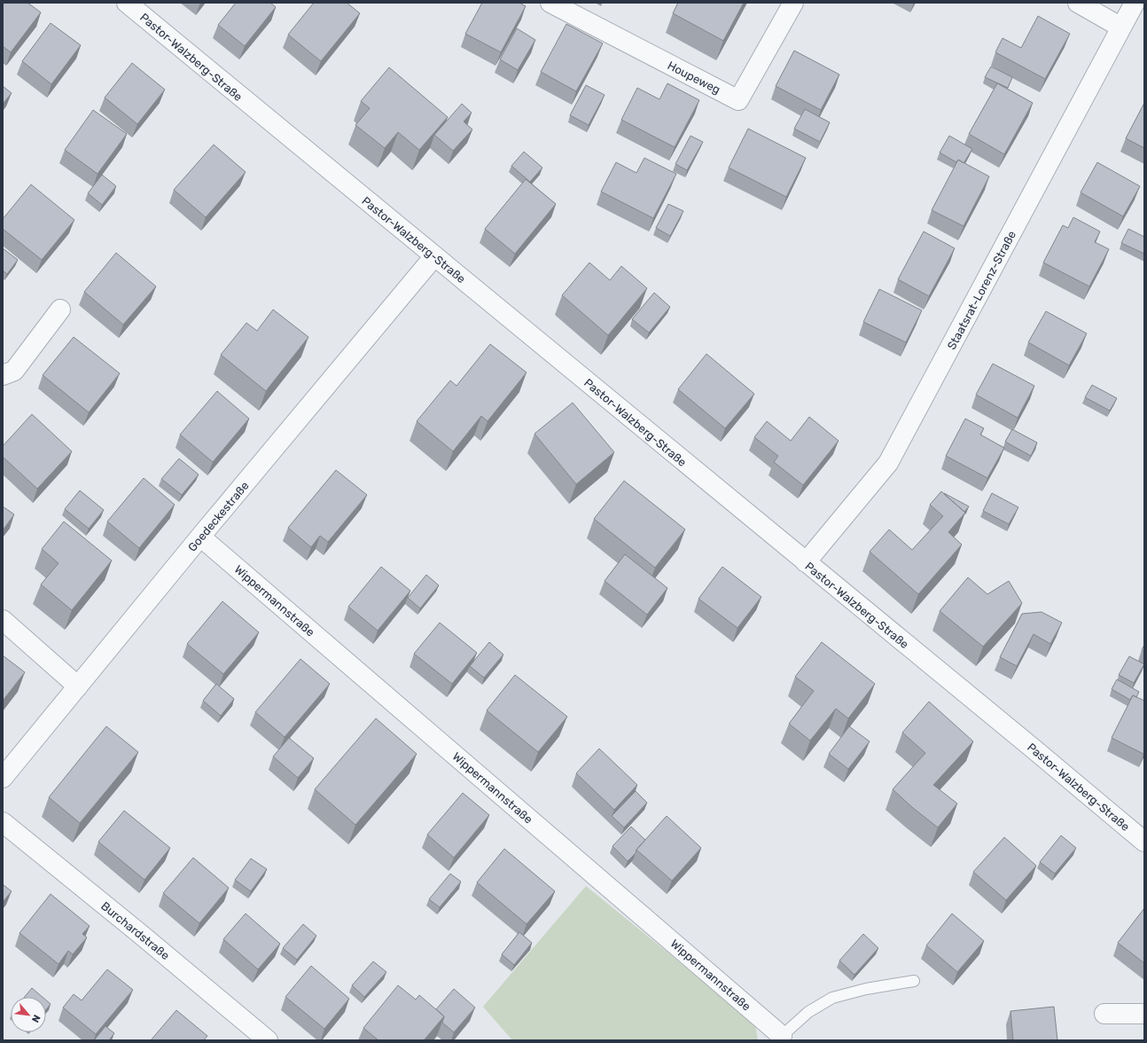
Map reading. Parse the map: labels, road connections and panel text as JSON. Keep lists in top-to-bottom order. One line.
{"streets":{"street":["Pastor-Walzberg-Straße","Houpeweg","Staatsrat-Lorenz-Straße","Goedeckestraße","Wippermannstraße","Burchardstraße"]},"crossings":[["Pastor-Walzberg-Straße","Staatsrat-Lorenz-Straße"],["Pastor-Walzberg-Straße","Goedeckestraße"],["Goedeckestraße","Wippermannstraße"]],"north":"bottom right"}
